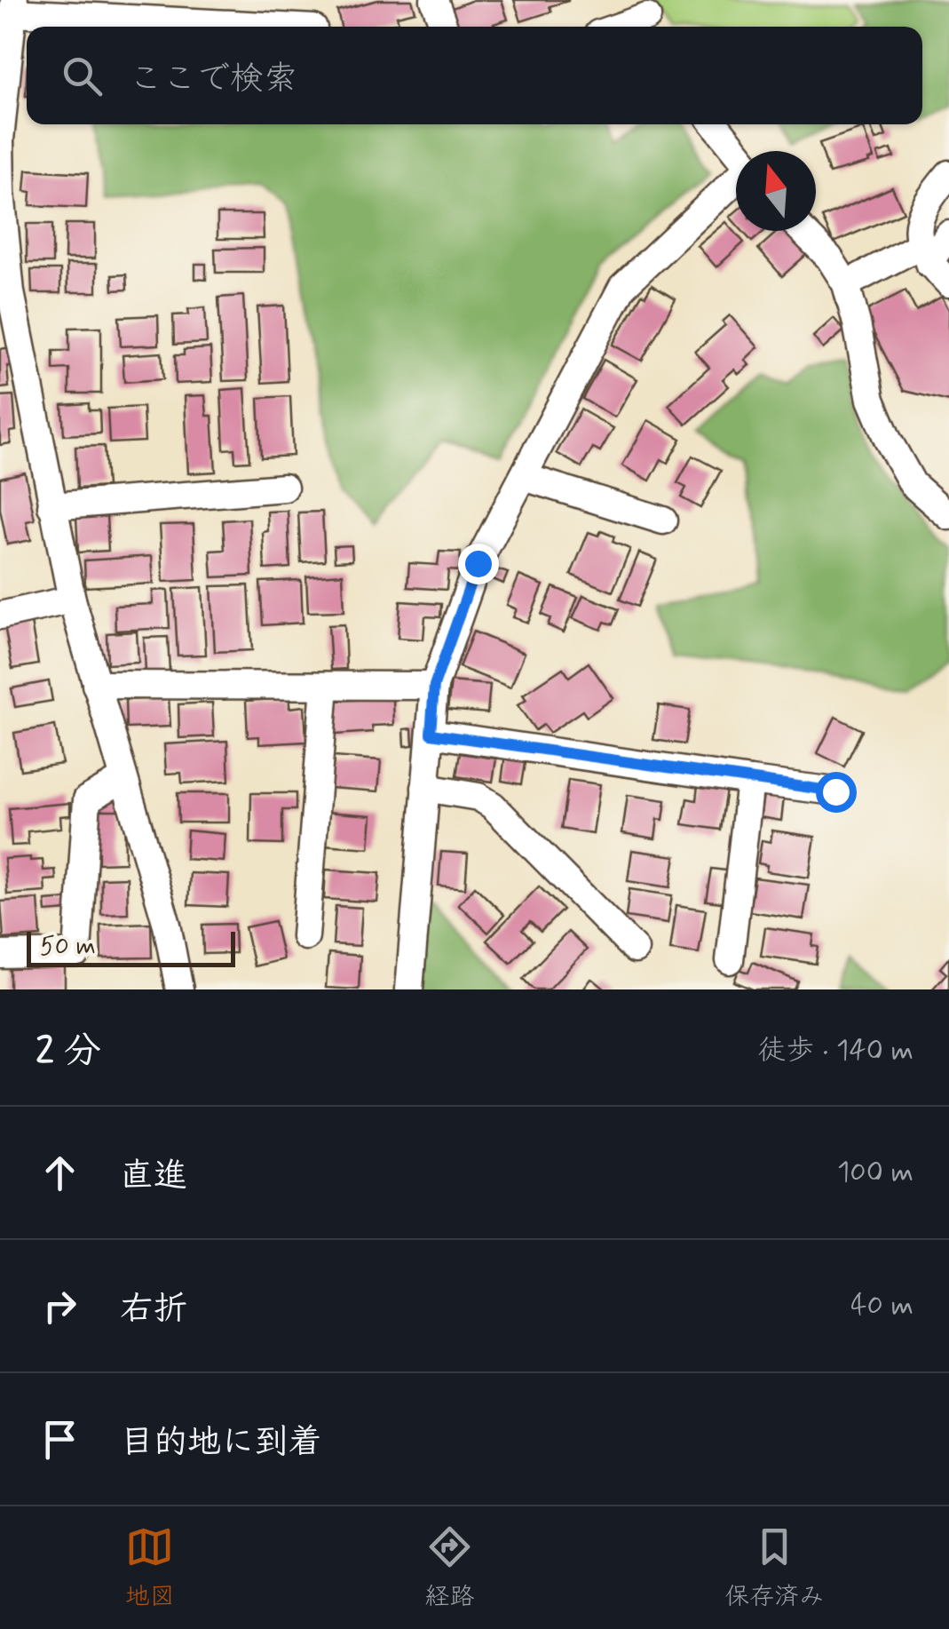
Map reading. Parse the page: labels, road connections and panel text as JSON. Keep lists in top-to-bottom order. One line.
{"scale_bar":"50 m","north":"top","page":{"search":"ここで検索","scale":"50 m","heading":["2 分","徒歩 · 140 m"],"list":[["直進","100 m"],["右折","40 m"],"目的地に到着"],"nav":["地図","経路","保存済み"]}}
